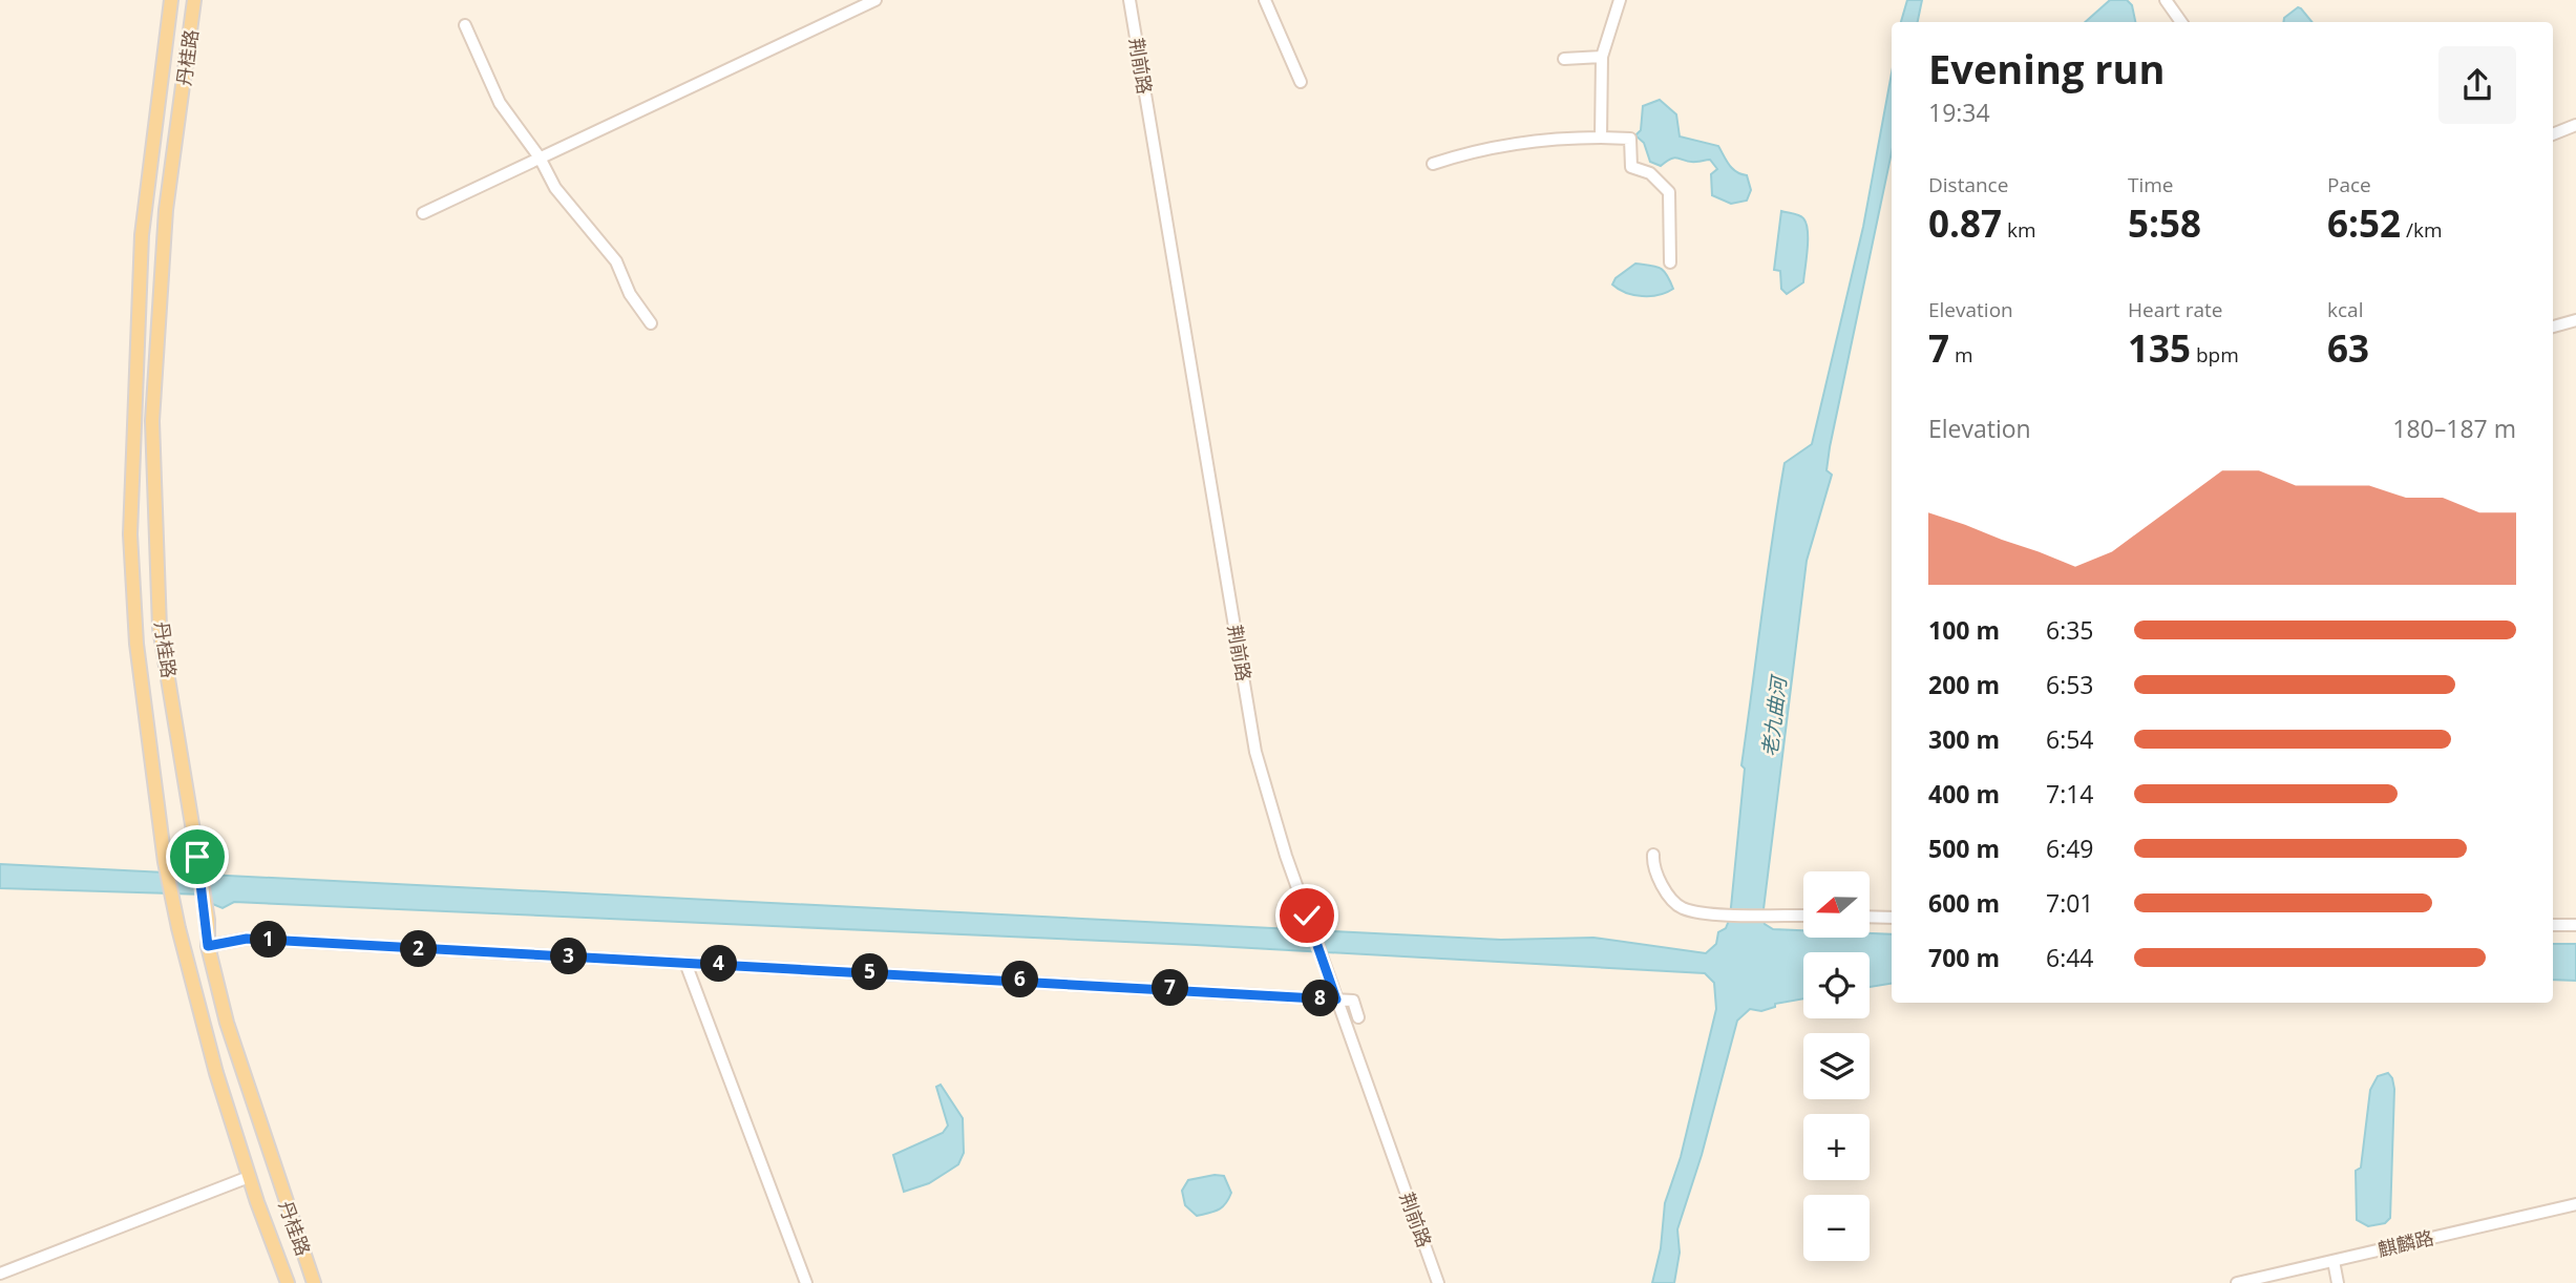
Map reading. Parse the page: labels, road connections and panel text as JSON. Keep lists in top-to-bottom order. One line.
{"streets":{"main road":["丹桂路"],"street":["荆前路","麒麟路"]},"water":["老九曲河"],"north":"left","page":{"heading":["Evening run","19:34"],"stats":[["Distance","0.87 km"],["Time","5:58"],["Pace","6:52 /km"],["Elevation","7 m"],["Heart rate","135 bpm"],["kcal","63"]],"chart":["Elevation","180–187 m"],"list":[{"name":"100 m","note":"6:35"},{"name":"200 m","note":"6:53"},{"name":"300 m","note":"6:54"},{"name":"400 m","note":"7:14"},{"name":"500 m","note":"6:49"},{"name":"600 m","note":"7:01"},{"name":"700 m","note":"6:44"}],"map_buttons":["+","−"],"pins":["1","2","3","4","5","6","7","8"]}}
